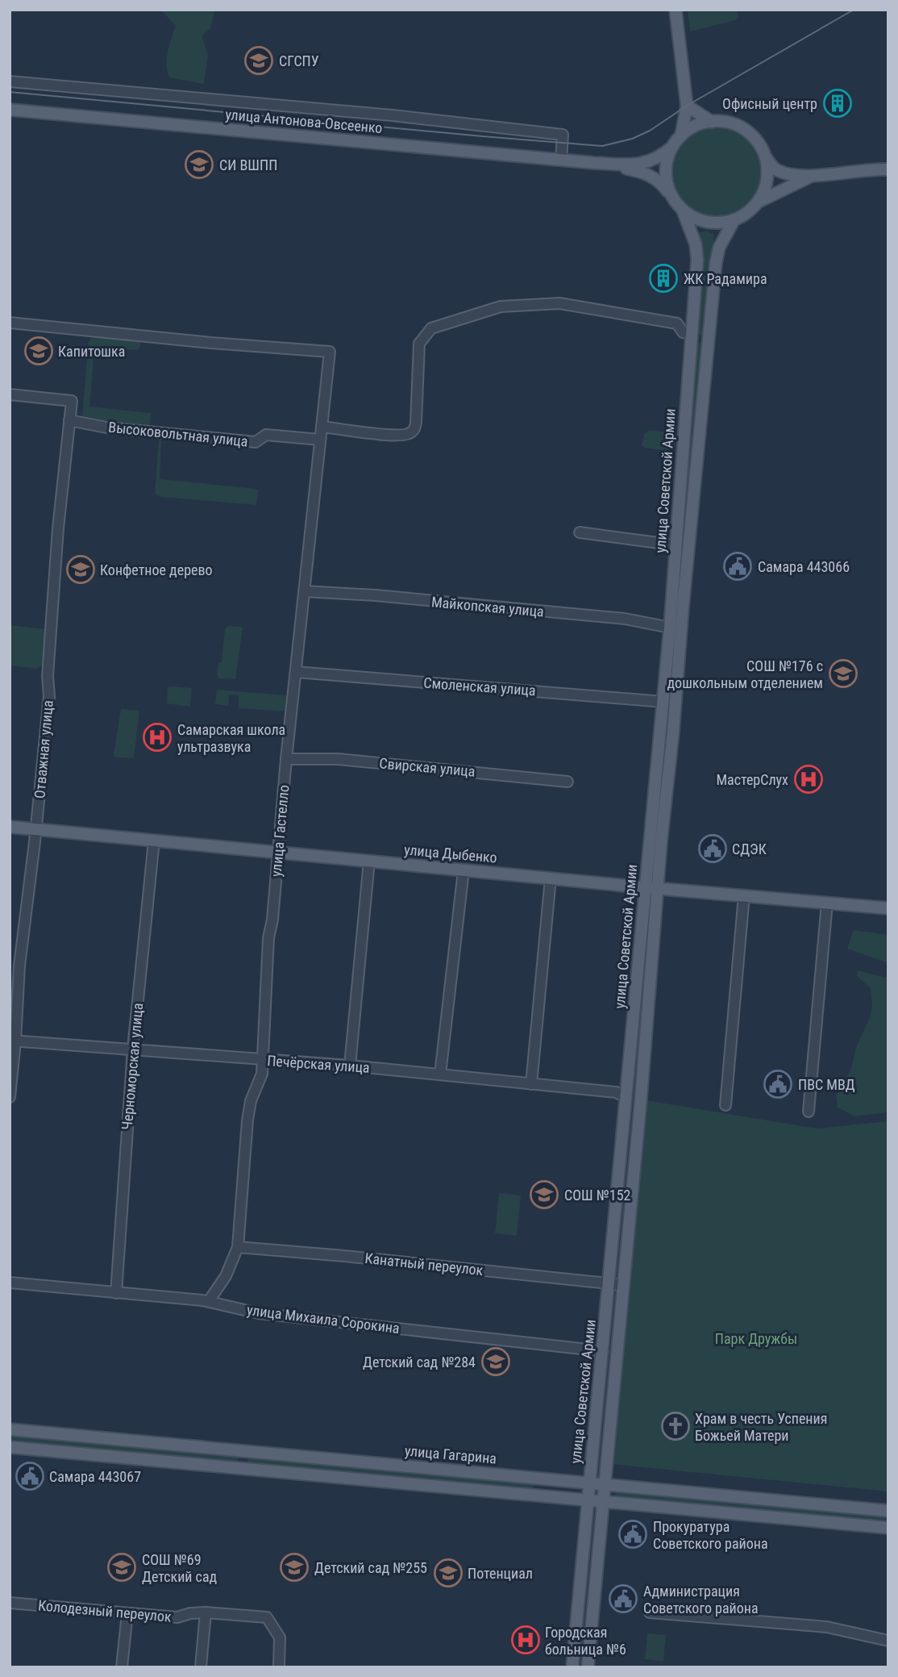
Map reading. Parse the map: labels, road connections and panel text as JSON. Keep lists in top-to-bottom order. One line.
{"streets":{"main road":["улица Антонова-Овсеенко","улица Советской Армии","улица Дыбенко","улица Гагарина"],"street":["Высоковольтная улица","Майкопская улица","Смоленская улица","Отважная улица","Свирская улица","улица Гастелло","Печёрская улица","Черноморская улица","Канатный переулок","улица Михаила Сорокина","Колодезный переулок"]},"crossings":[["улица Антонова-Овсеенко","улица Советской Армии"],["Высоковольтная улица","Отважная улица"],["Высоковольтная улица","улица Гастелло"],["улица Советской Армии","Майкопская улица"],["улица Советской Армии","Смоленская улица"],["улица Советской Армии","улица Дыбенко"],["улица Советской Армии","Печёрская улица"],["улица Советской Армии","Канатный переулок"],["улица Советской Армии","улица Михаила Сорокина"],["улица Советской Армии","улица Гагарина"],["Майкопская улица","улица Гастелло"],["Смоленская улица","улица Гастелло"],["Отважная улица","улица Дыбенко"],["Отважная улица","Печёрская улица"],["Свирская улица","улица Гастелло"],["улица Гастелло","улица Дыбенко"],["улица Гастелло","Печёрская улица"],["улица Гастелло","Канатный переулок"],["улица Гастелло","улица Михаила Сорокина"],["улица Дыбенко","Черноморская улица"],["Печёрская улица","Черноморская улица"],["Черноморская улица","улица Михаила Сорокина"]],"parks":["Парк Дружбы"],"places":{"school or university":["СГСПУ","СИ ВШПП","Капитошка","Конфетное дерево","СОШ №176 с дошкольным отделением","СОШ №152","Детский сад №284","СОШ №69 Детский сад","Детский сад №255","Потенциал"],"building":["Офисный центр","ЖК Радамира"],"public building":["Самара 443066","СДЭК","ПВС МВД","Самара 443067","Прокуратура Советского района","Администрация Советского района"],"hospital":["Самарская школа ультразвука","МастерСлух","Городская больница №6"],"church":["Храм в честь Успения Божьей Матери"]}}
